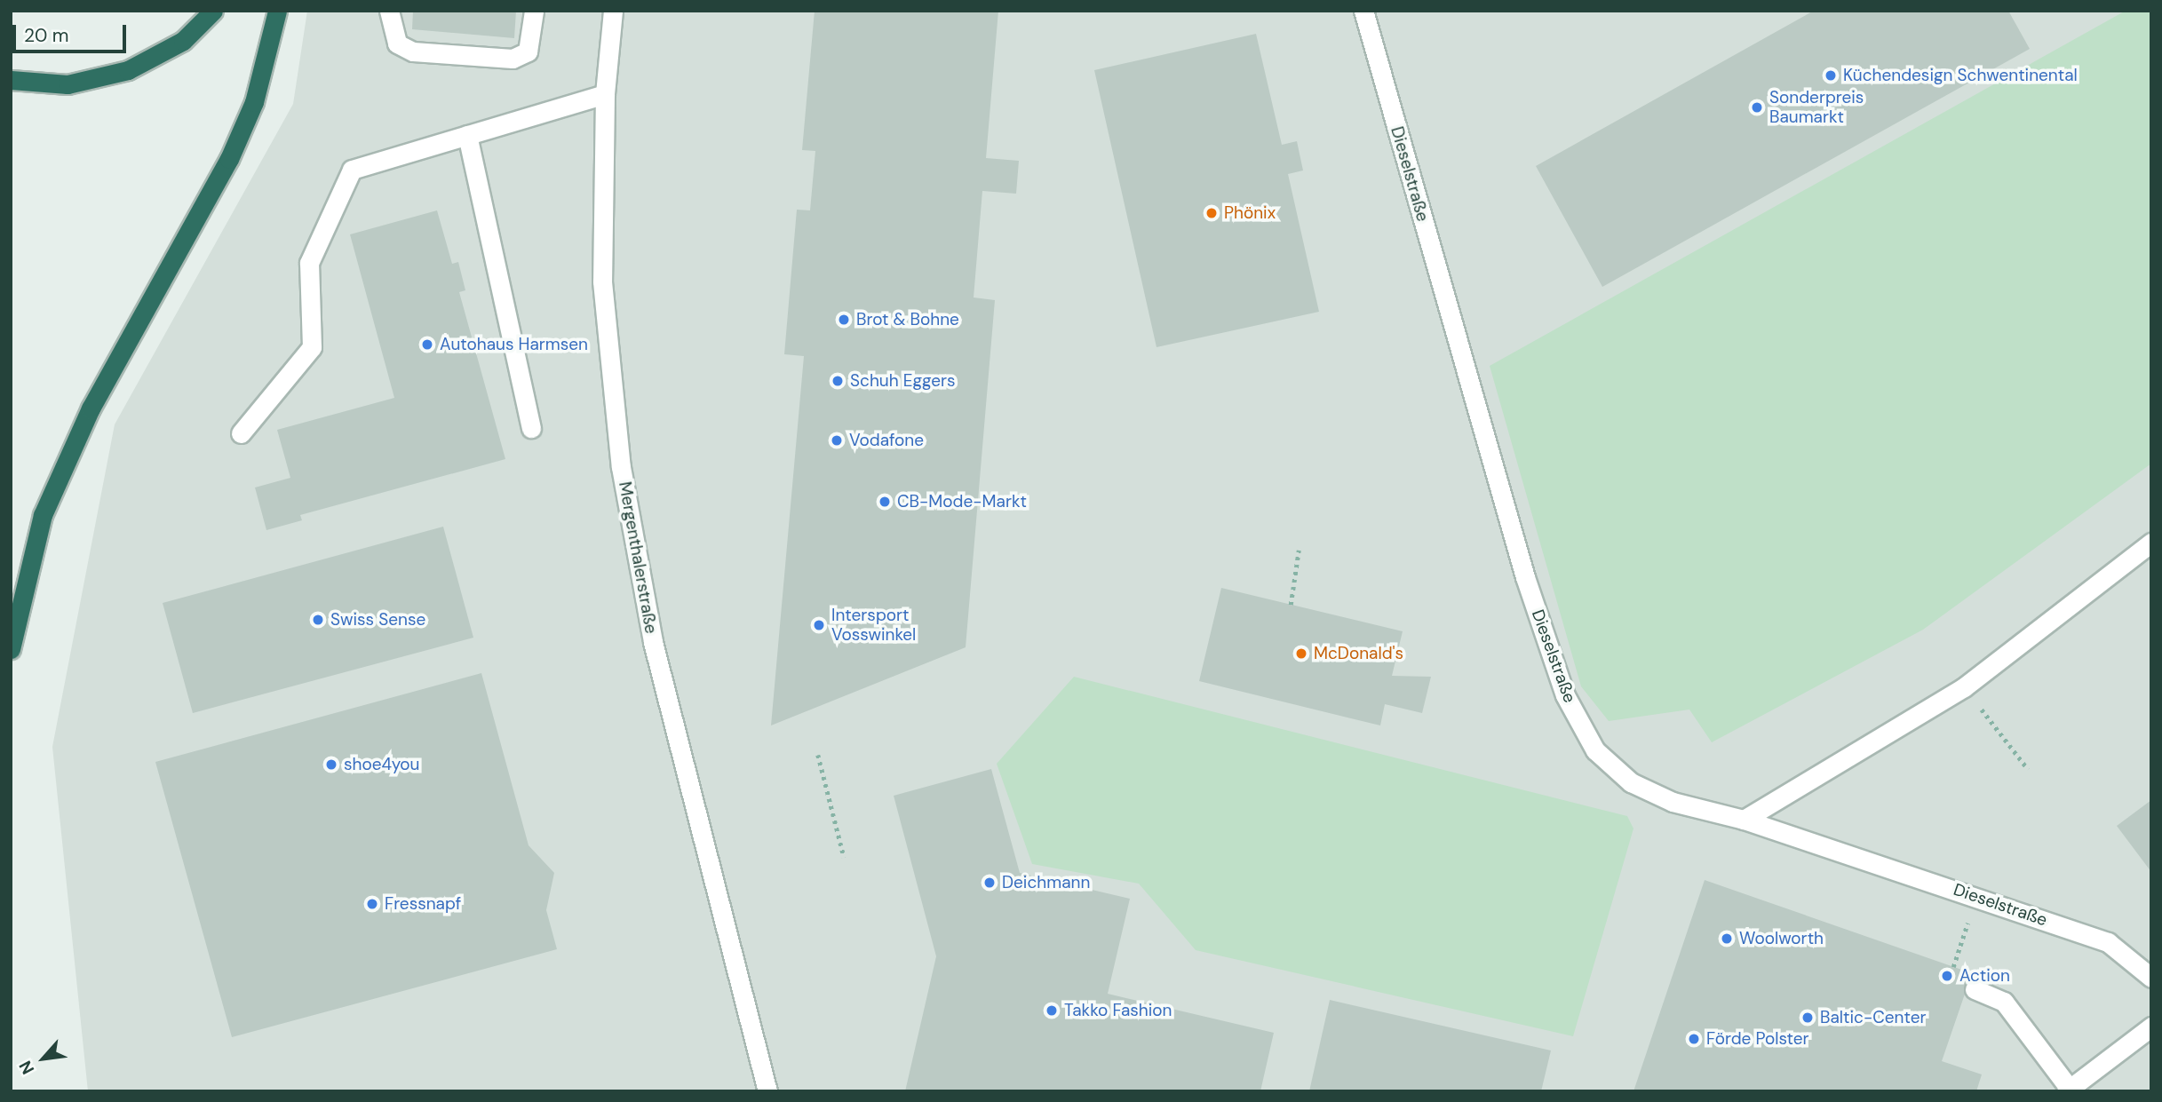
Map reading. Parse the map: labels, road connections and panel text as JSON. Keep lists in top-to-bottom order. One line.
{"streets":{"street":["Dieselstraße","Mergenthalerstraße"]},"places":["Küchendesign Schwentinental","Sonderpreis Baumarkt","Phönix","Brot & Bohne","Autohaus Harmsen","Schuh Eggers","Vodafone","CB-Mode-Markt","Swiss Sense","Intersport Vosswinkel","McDonald's","shoe4you","Deichmann","Fressnapf","Woolworth","Action","Takko Fashion","Baltic-Center","Förde Polster"],"scale_bar":"20 m","north":"bottom left"}
